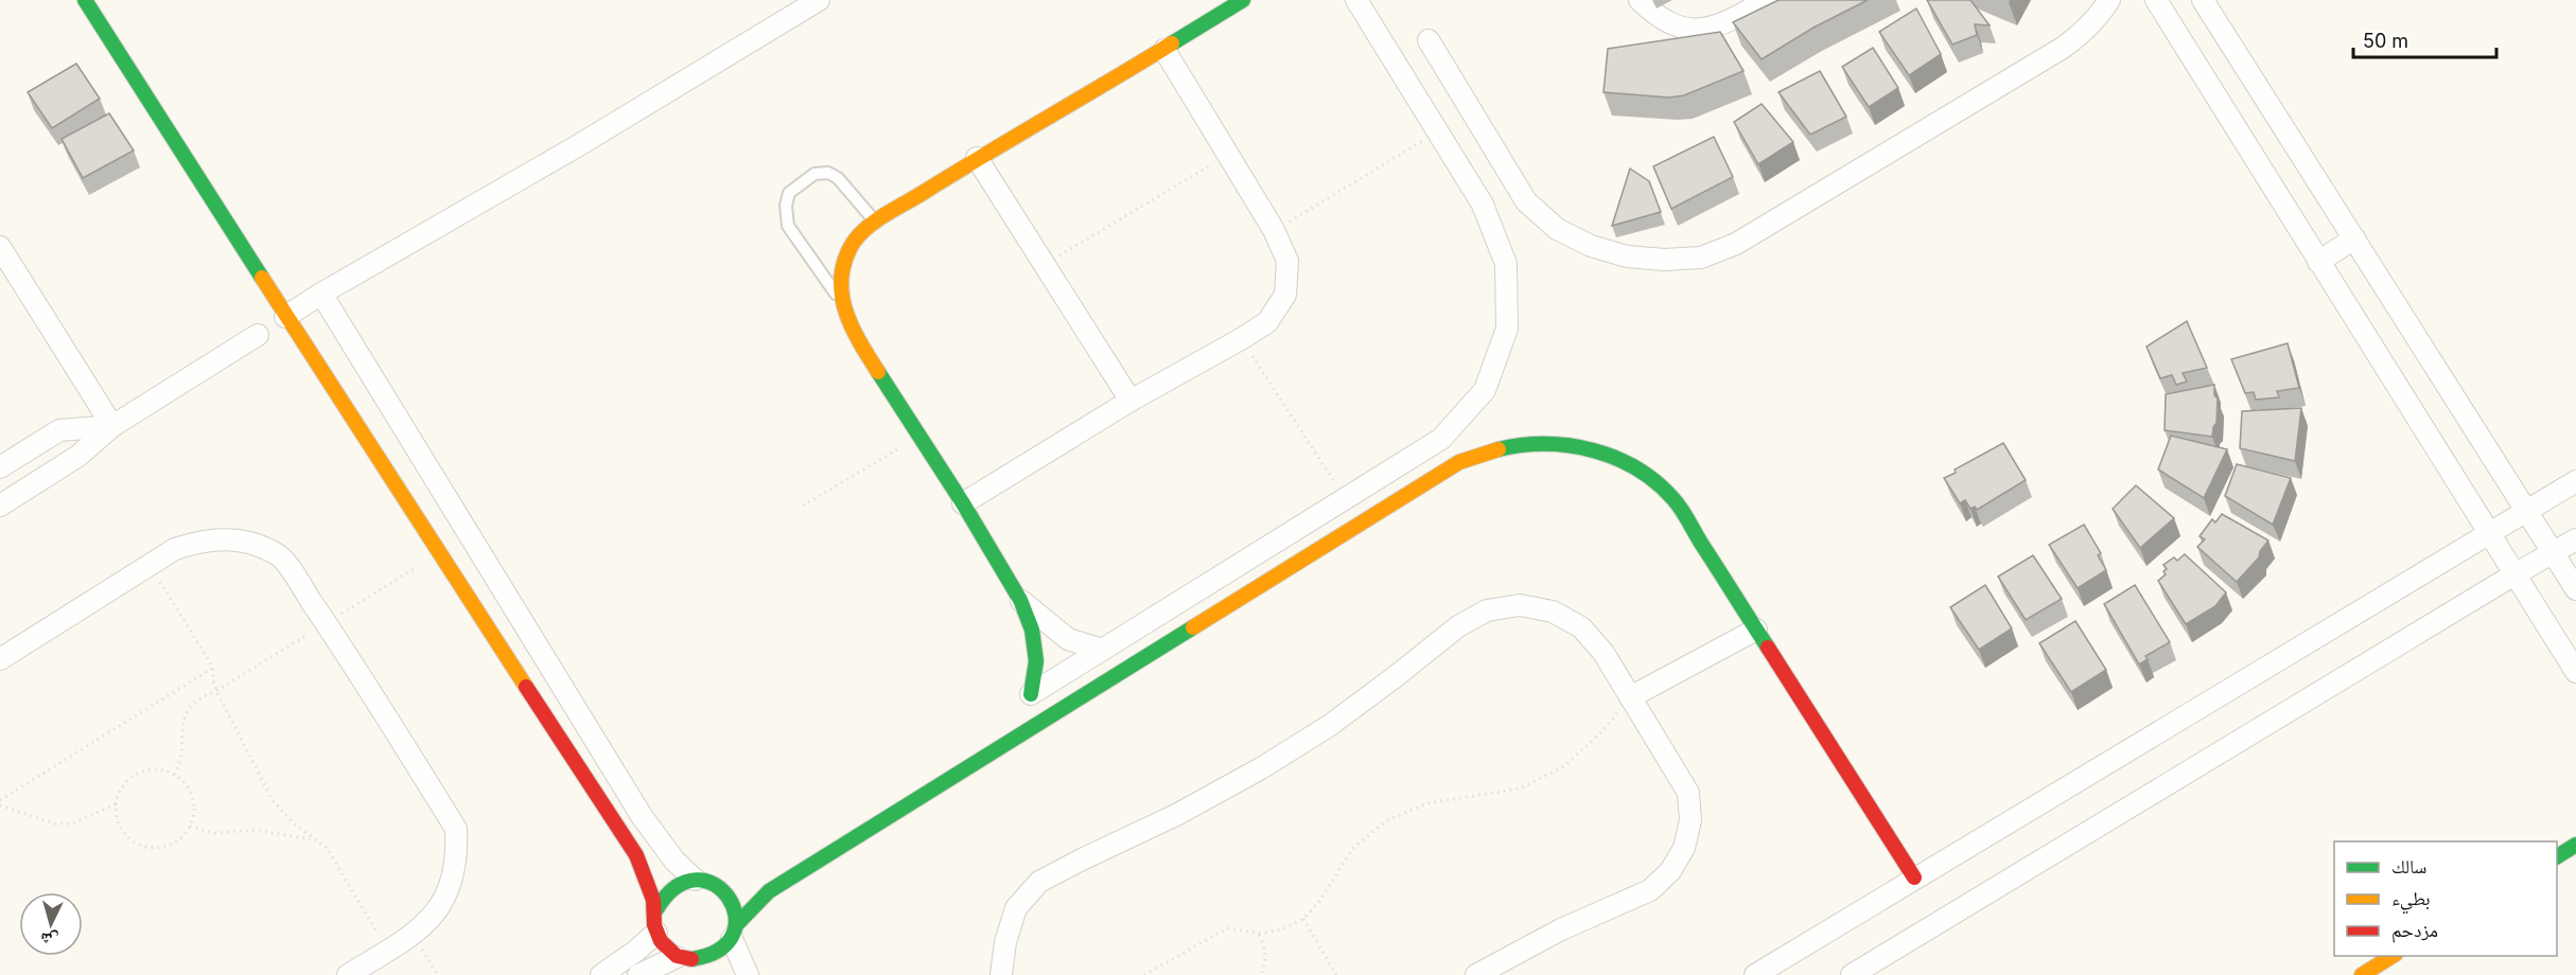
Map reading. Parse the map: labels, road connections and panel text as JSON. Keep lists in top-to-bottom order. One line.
{"legend":["سالك","بطيء","مزدحم"],"scale_bar":"50 m","north":"bottom"}
